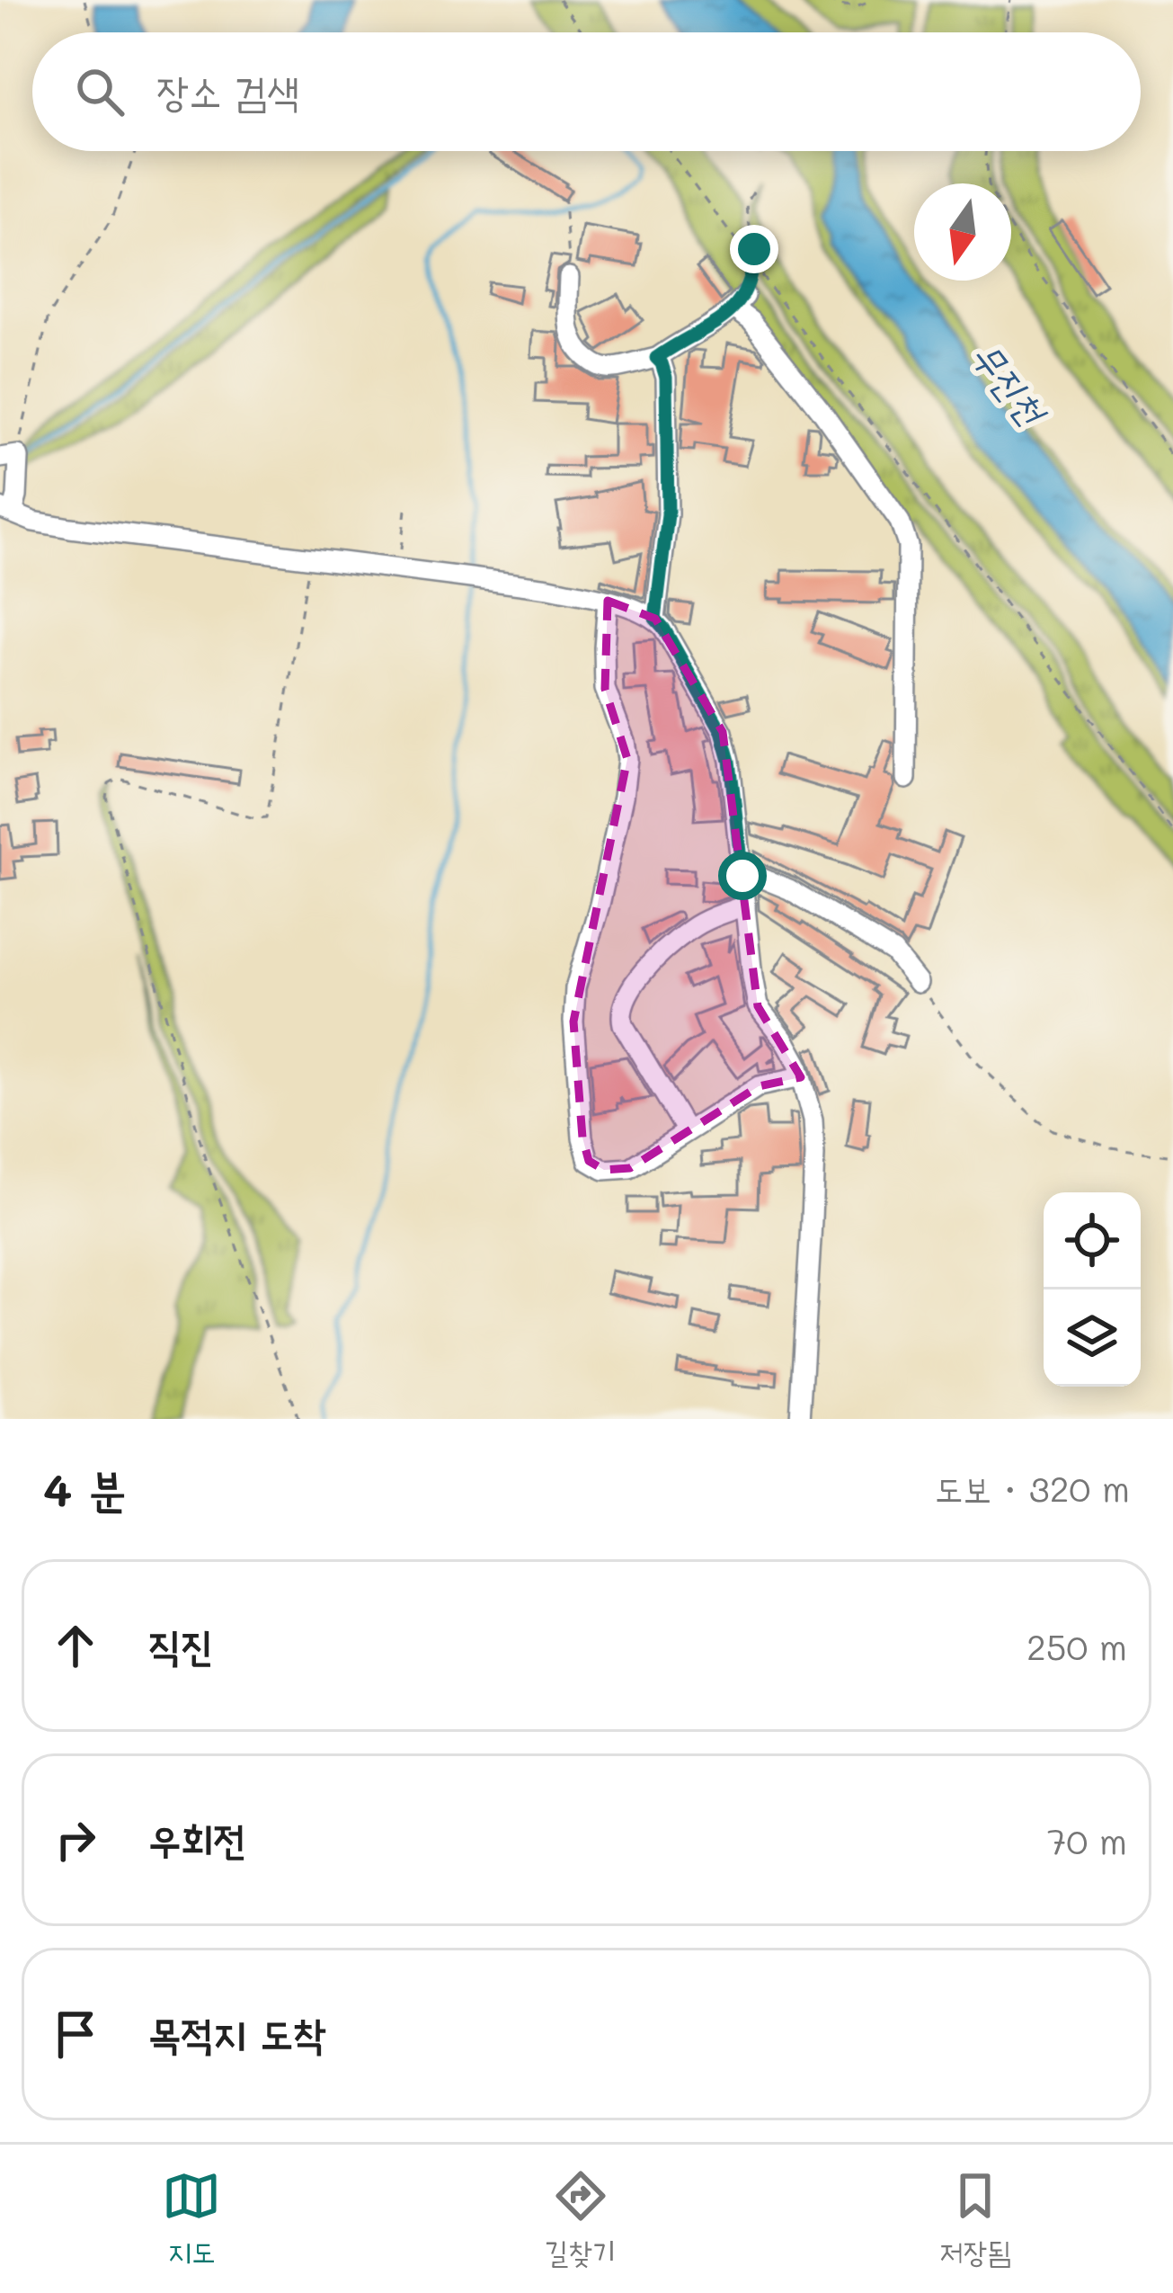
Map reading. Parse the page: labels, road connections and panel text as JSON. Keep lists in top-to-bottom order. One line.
{"water":["무진천"],"north":"bottom","page":{"search":"장소 검색","heading":["4 분","도보 · 320 m"],"list":[["직진","250 m"],["우회전","70 m"],"목적지 도착"],"nav":["지도","길찾기","저장됨"]}}
